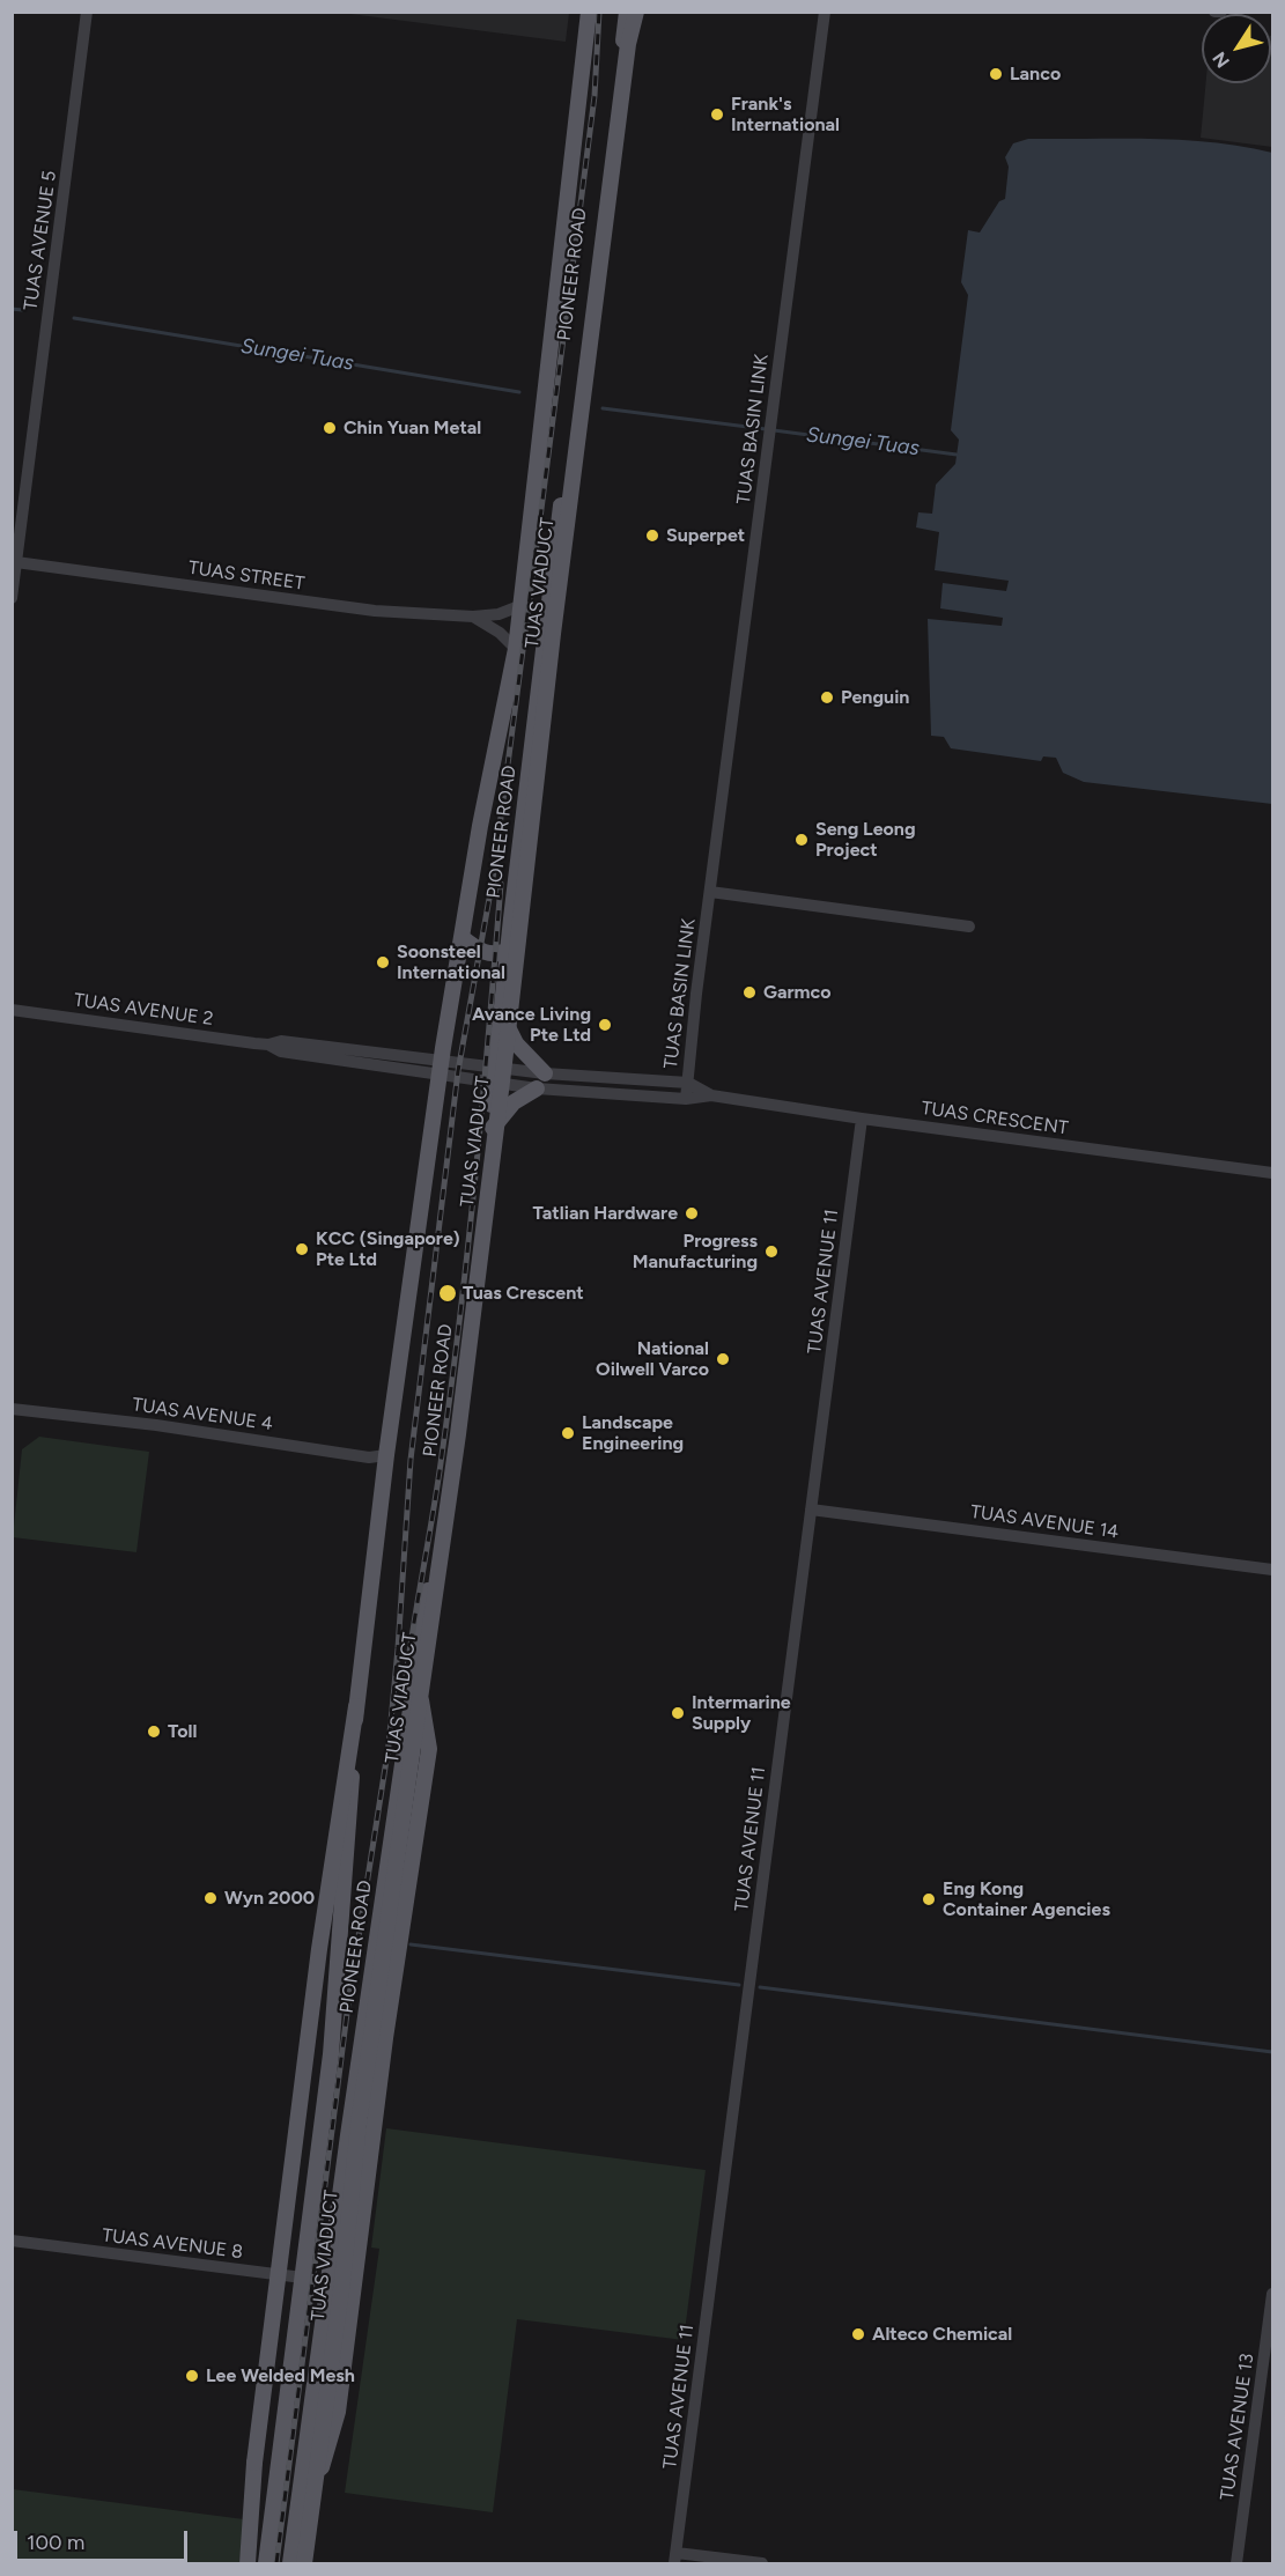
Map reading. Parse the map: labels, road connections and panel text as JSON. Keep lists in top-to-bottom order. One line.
{"streets":{"main road":["PIONEER ROAD","TUAS VIADUCT"],"street":["TUAS AVENUE 5","TUAS BASIN LINK","TUAS STREET","TUAS AVENUE 2","TUAS CRESCENT","TUAS AVENUE 11","TUAS AVENUE 4","TUAS AVENUE 14","TUAS AVENUE 8","TUAS AVENUE 13"]},"crossings":[["TUAS AVENUE 5","TUAS STREET"],["PIONEER ROAD","TUAS STREET"],["PIONEER ROAD","TUAS VIADUCT"],["PIONEER ROAD","TUAS AVENUE 2"],["PIONEER ROAD","TUAS CRESCENT"],["PIONEER ROAD","TUAS AVENUE 4"],["PIONEER ROAD","TUAS AVENUE 8"],["TUAS BASIN LINK","TUAS CRESCENT"],["TUAS AVENUE 2","TUAS CRESCENT"],["TUAS CRESCENT","TUAS AVENUE 11"],["TUAS AVENUE 11","TUAS AVENUE 14"]],"water":["Sungei Tuas"],"places":["Lanco","Frank's International","Chin Yuan Metal","Superpet","Penguin","Seng Leong Project","Soonsteel International","Garmco","Avance Living Pte Ltd","Tatlian Hardware","KCC (Singapore) Pte Ltd","Progress Manufacturing","Tuas Crescent","National Oilwell Varco","Landscape Engineering","Intermarine Supply","Toll","Wyn 2000","Eng Kong Container Agencies","Alteco Chemical","Lee Welded Mesh"],"scale_bar":"100 m","north":"bottom left"}
